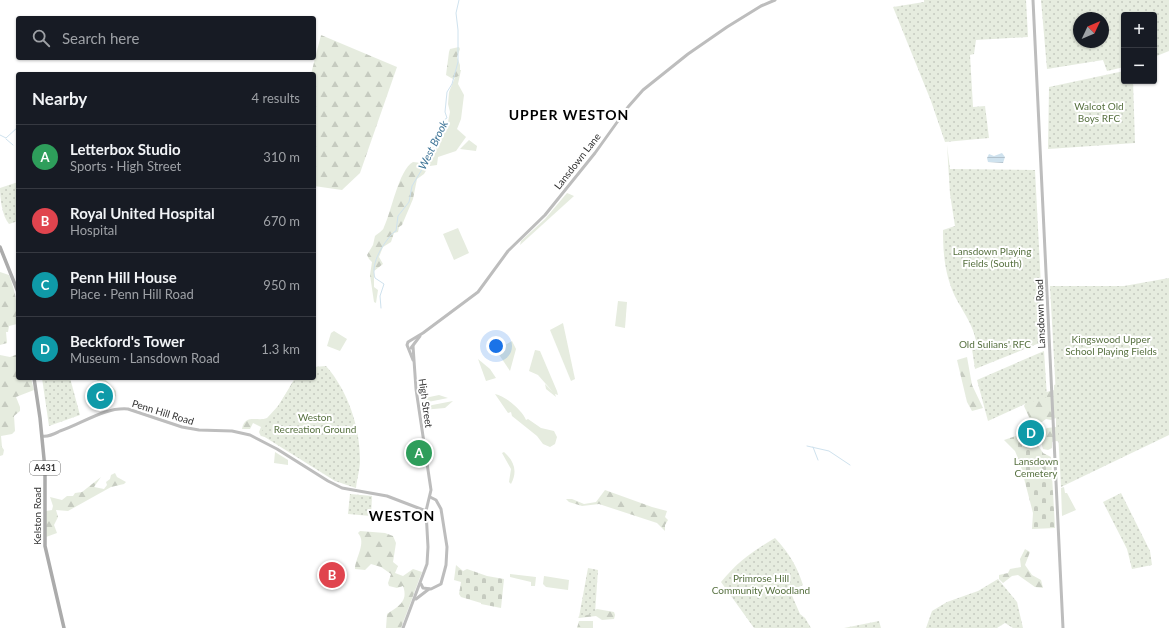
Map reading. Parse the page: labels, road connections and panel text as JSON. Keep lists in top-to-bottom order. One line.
{"streets":{"main road":["A431","Kelston Road"],"street":["Lansdown Lane","Lansdown Road","High Street","Penn Hill Road"]},"crossings":[["Lansdown Lane","High Street"],["High Street","Penn Hill Road"],["Penn Hill Road","Kelston Road"]],"districts":["UPPER WESTON","WESTON"],"water":["West Brook"],"parks":["Walcot Old Boys RFC","Lansdown Playing Fields (South)","Kingswood Upper School Playing Fields","Old Sulians' RFC","Weston Recreation Ground","Lansdown Cemetery","Primrose Hill Community Woodland"],"north":"top right","page":{"map_buttons":["+","−"],"search":"Search here","heading":["Nearby","4 results"],"list":[{"mark":"A","name":"Letterbox Studio","note":"Sports · High Street","value":"310 m"},{"mark":"B","name":"Royal United Hospital","note":"Hospital","value":"670 m"},{"mark":"C","name":"Penn Hill House","note":"Place · Penn Hill Road","value":"950 m"},{"mark":"D","name":"Beckford's Tower","note":"Museum · Lansdown Road","value":"1.3 km"}],"pins":["C","D","A","B"]}}
